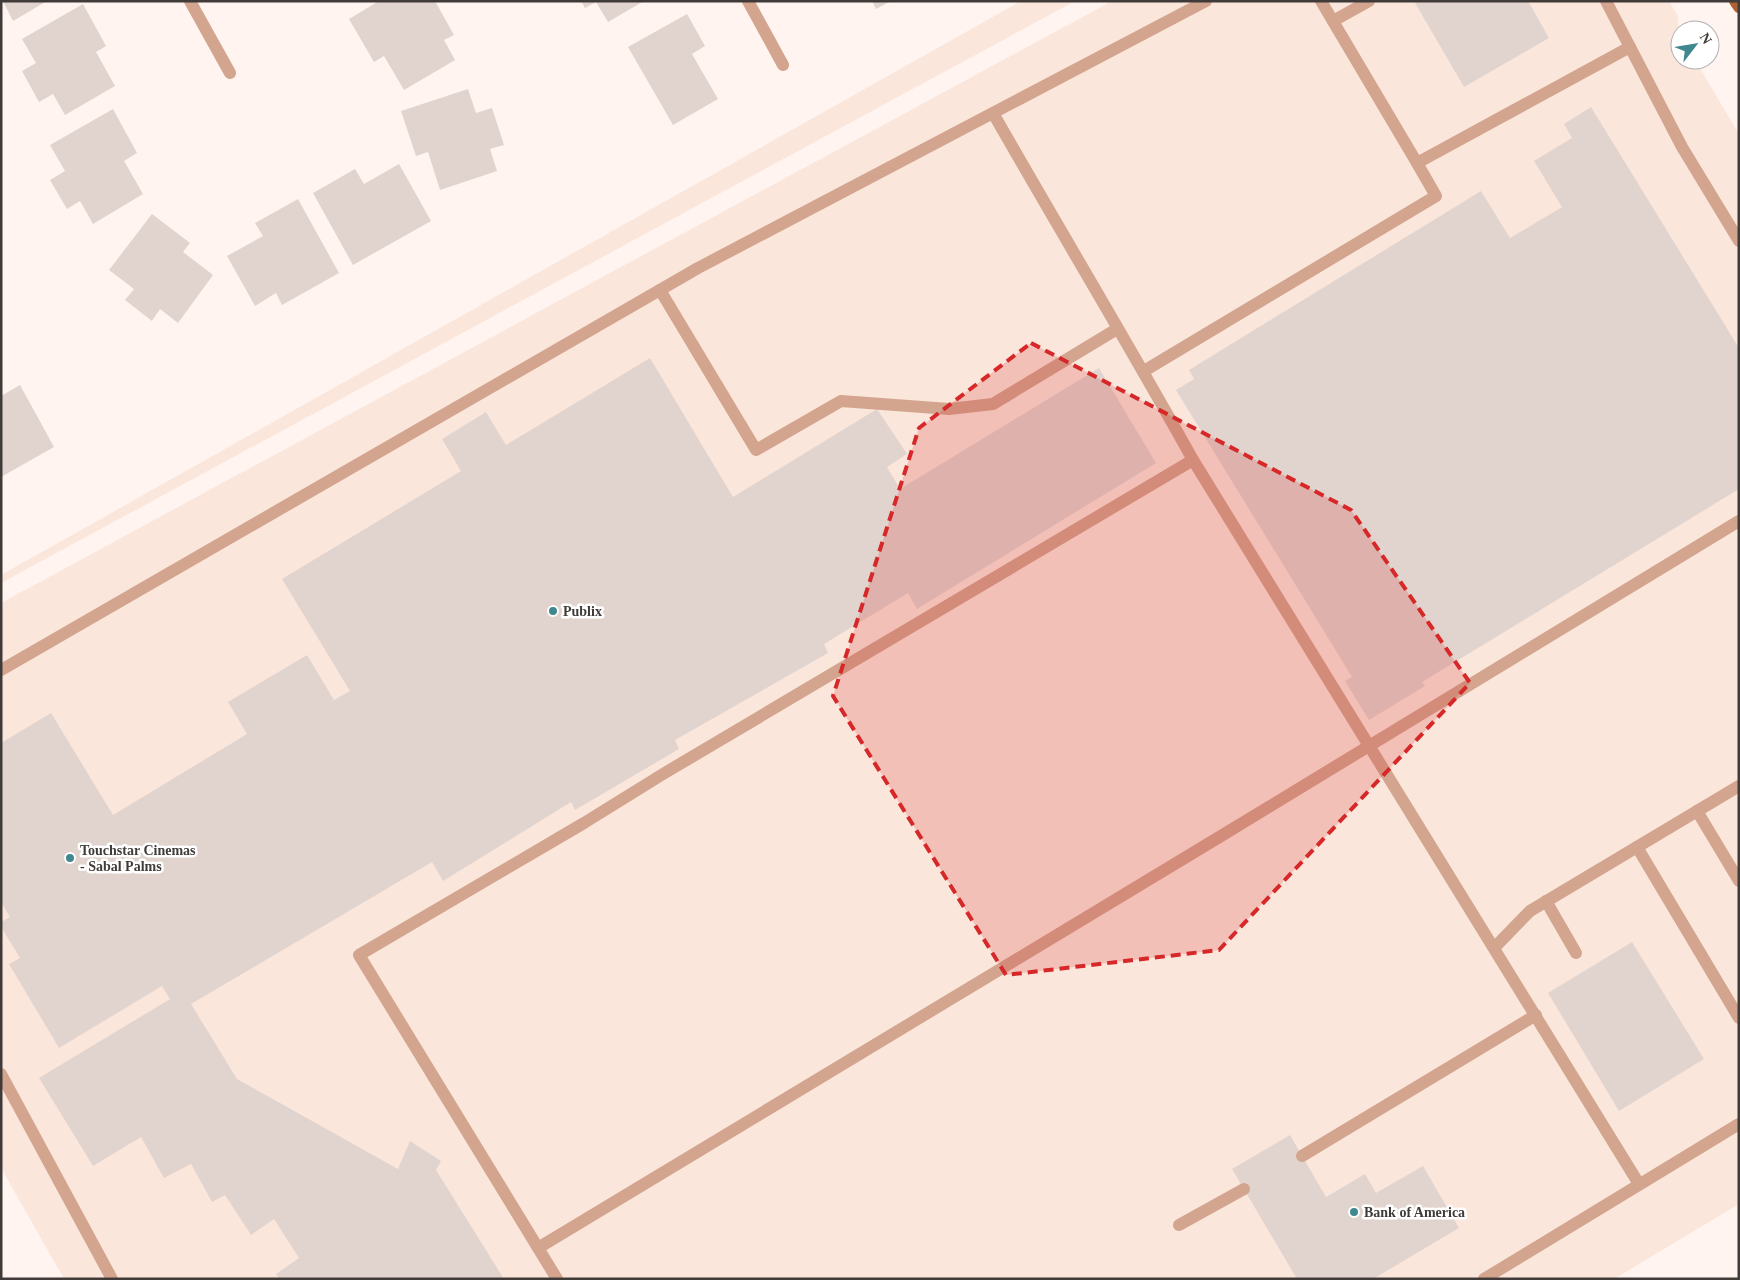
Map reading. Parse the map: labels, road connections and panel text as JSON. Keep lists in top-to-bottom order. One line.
{"places":["Publix","Touchstar Cinemas - Sabal Palms","Bank of America"],"north":"top right"}
